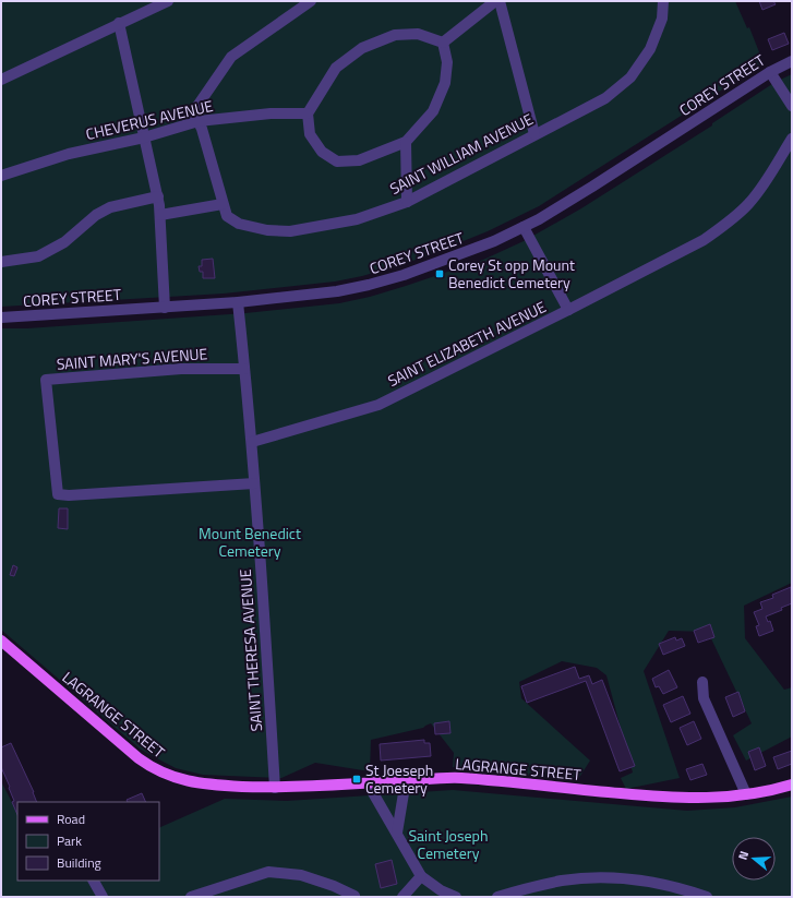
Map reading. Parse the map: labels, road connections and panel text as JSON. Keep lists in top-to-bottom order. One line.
{"streets":{"main road":["LAGRANGE STREET"],"street":["COREY STREET","CHEVERUS AVENUE","SAINT WILLIAM AVENUE","SAINT ELIZABETH AVENUE","SAINT MARY'S AVENUE","SAINT THERESA AVENUE"]},"crossings":[["COREY STREET","SAINT THERESA AVENUE"],["CHEVERUS AVENUE","SAINT WILLIAM AVENUE"],["SAINT ELIZABETH AVENUE","SAINT THERESA AVENUE"],["SAINT MARY'S AVENUE","SAINT THERESA AVENUE"],["SAINT THERESA AVENUE","LAGRANGE STREET"]],"parks":["Mount Benedict Cemetery","Saint Joseph Cemetery"],"places":{"transit":["Corey St opp Mount Benedict Cemetery","St Joeseph Cemetery"]},"legend":["Road","Park","Building"],"north":"left"}
